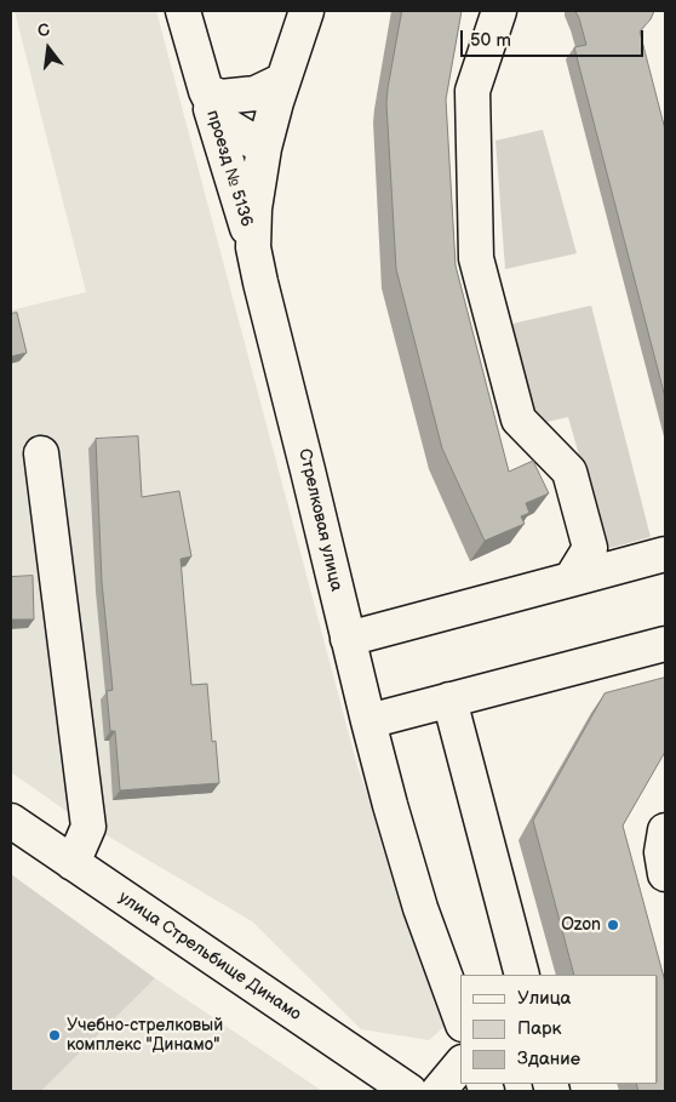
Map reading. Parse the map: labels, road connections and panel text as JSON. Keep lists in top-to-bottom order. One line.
{"streets":{"street":["проезд № 5136","Стрелковая улица","улица Стрельбище Динамо"]},"crossings":[["проезд № 5136","Стрелковая улица"]],"places":["Ozon","Учебно-стрелковый комплекс \"Динамо\""],"legend":["Улица","Парк","Здание"],"scale_bar":"50 m","north":"top"}
